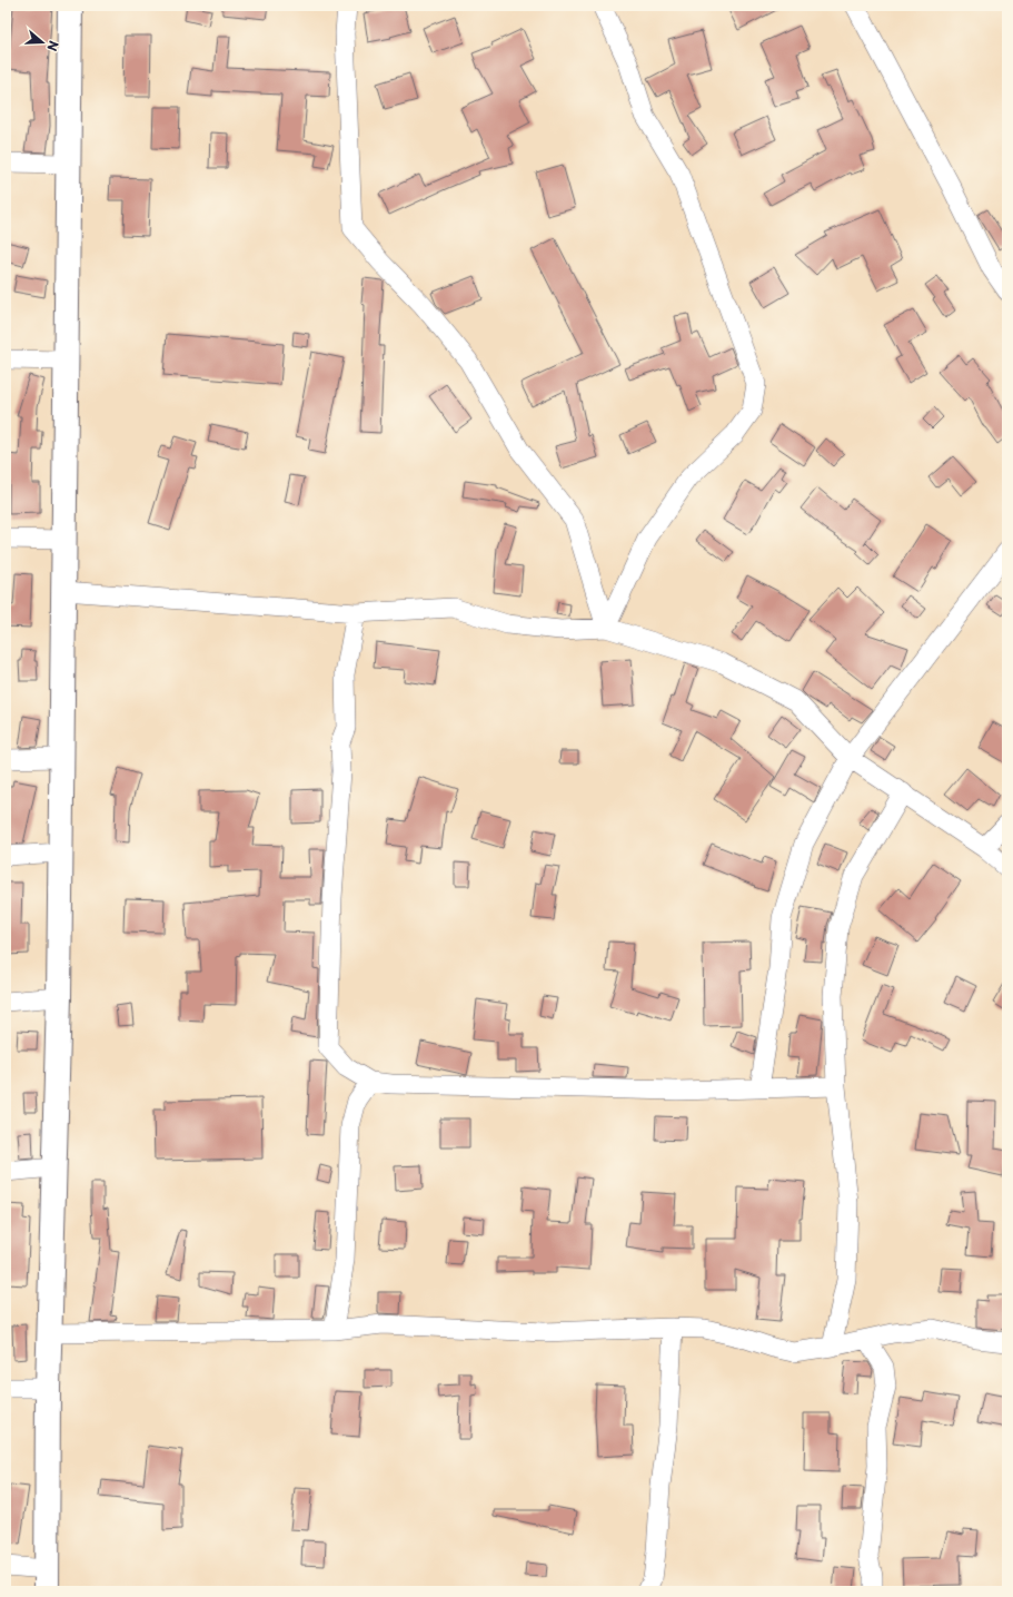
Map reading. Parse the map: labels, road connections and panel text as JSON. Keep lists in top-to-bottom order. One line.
{"north":"right"}
